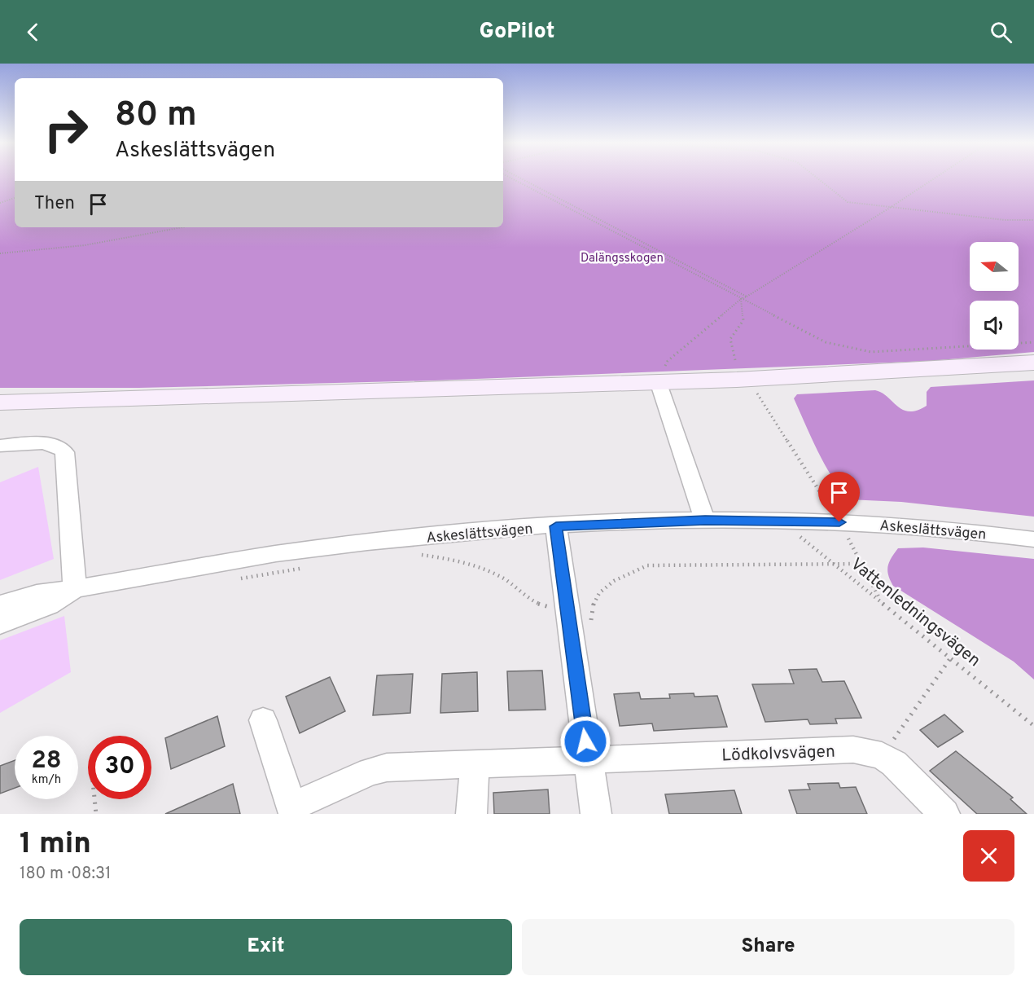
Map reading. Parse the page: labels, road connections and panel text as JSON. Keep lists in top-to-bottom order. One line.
{"streets":{"street":["Askeslättsvägen","Lödkolvsvägen"],"path":["Vattenledningsvägen"]},"crossings":[["Askeslättsvägen","Vattenledningsvägen"]],"parks":["Dalängsskogen"],"north":"left","page":{"header":"GoPilot","turn":["80 m","Askeslättsvägen"],"then":"Then","speed":"28 km/h","limit":"30","heading":["1 min","180 m · 08:31"],"buttons":["Exit","Share"]}}
